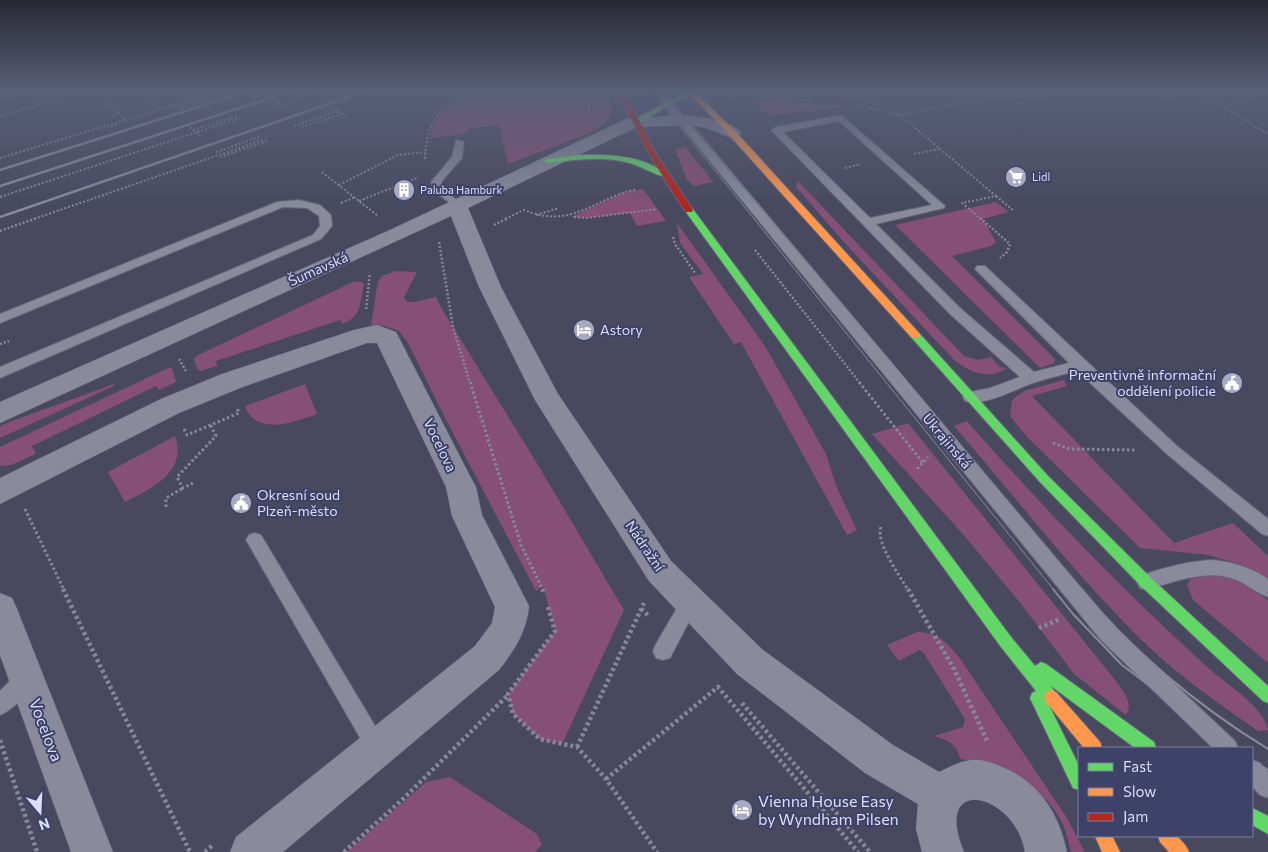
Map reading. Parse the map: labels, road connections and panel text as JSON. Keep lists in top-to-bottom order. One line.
{"streets":{"street":["Šumavská","Vocelova","Nádražní"],"lane":["Ukrajinská"]},"crossings":[["Šumavská","Nádražní"]],"places":{"supermarket":["Lidl"],"building":["Paluba Hamburk"],"hotel":["Astory","Vienna House Easy by Wyndham Pilsen"],"public building":["Preventivně informační oddělení policie","Okresní soud Plzeň-město"]},"legend":["Fast","Slow","Jam"],"north":"bottom"}
